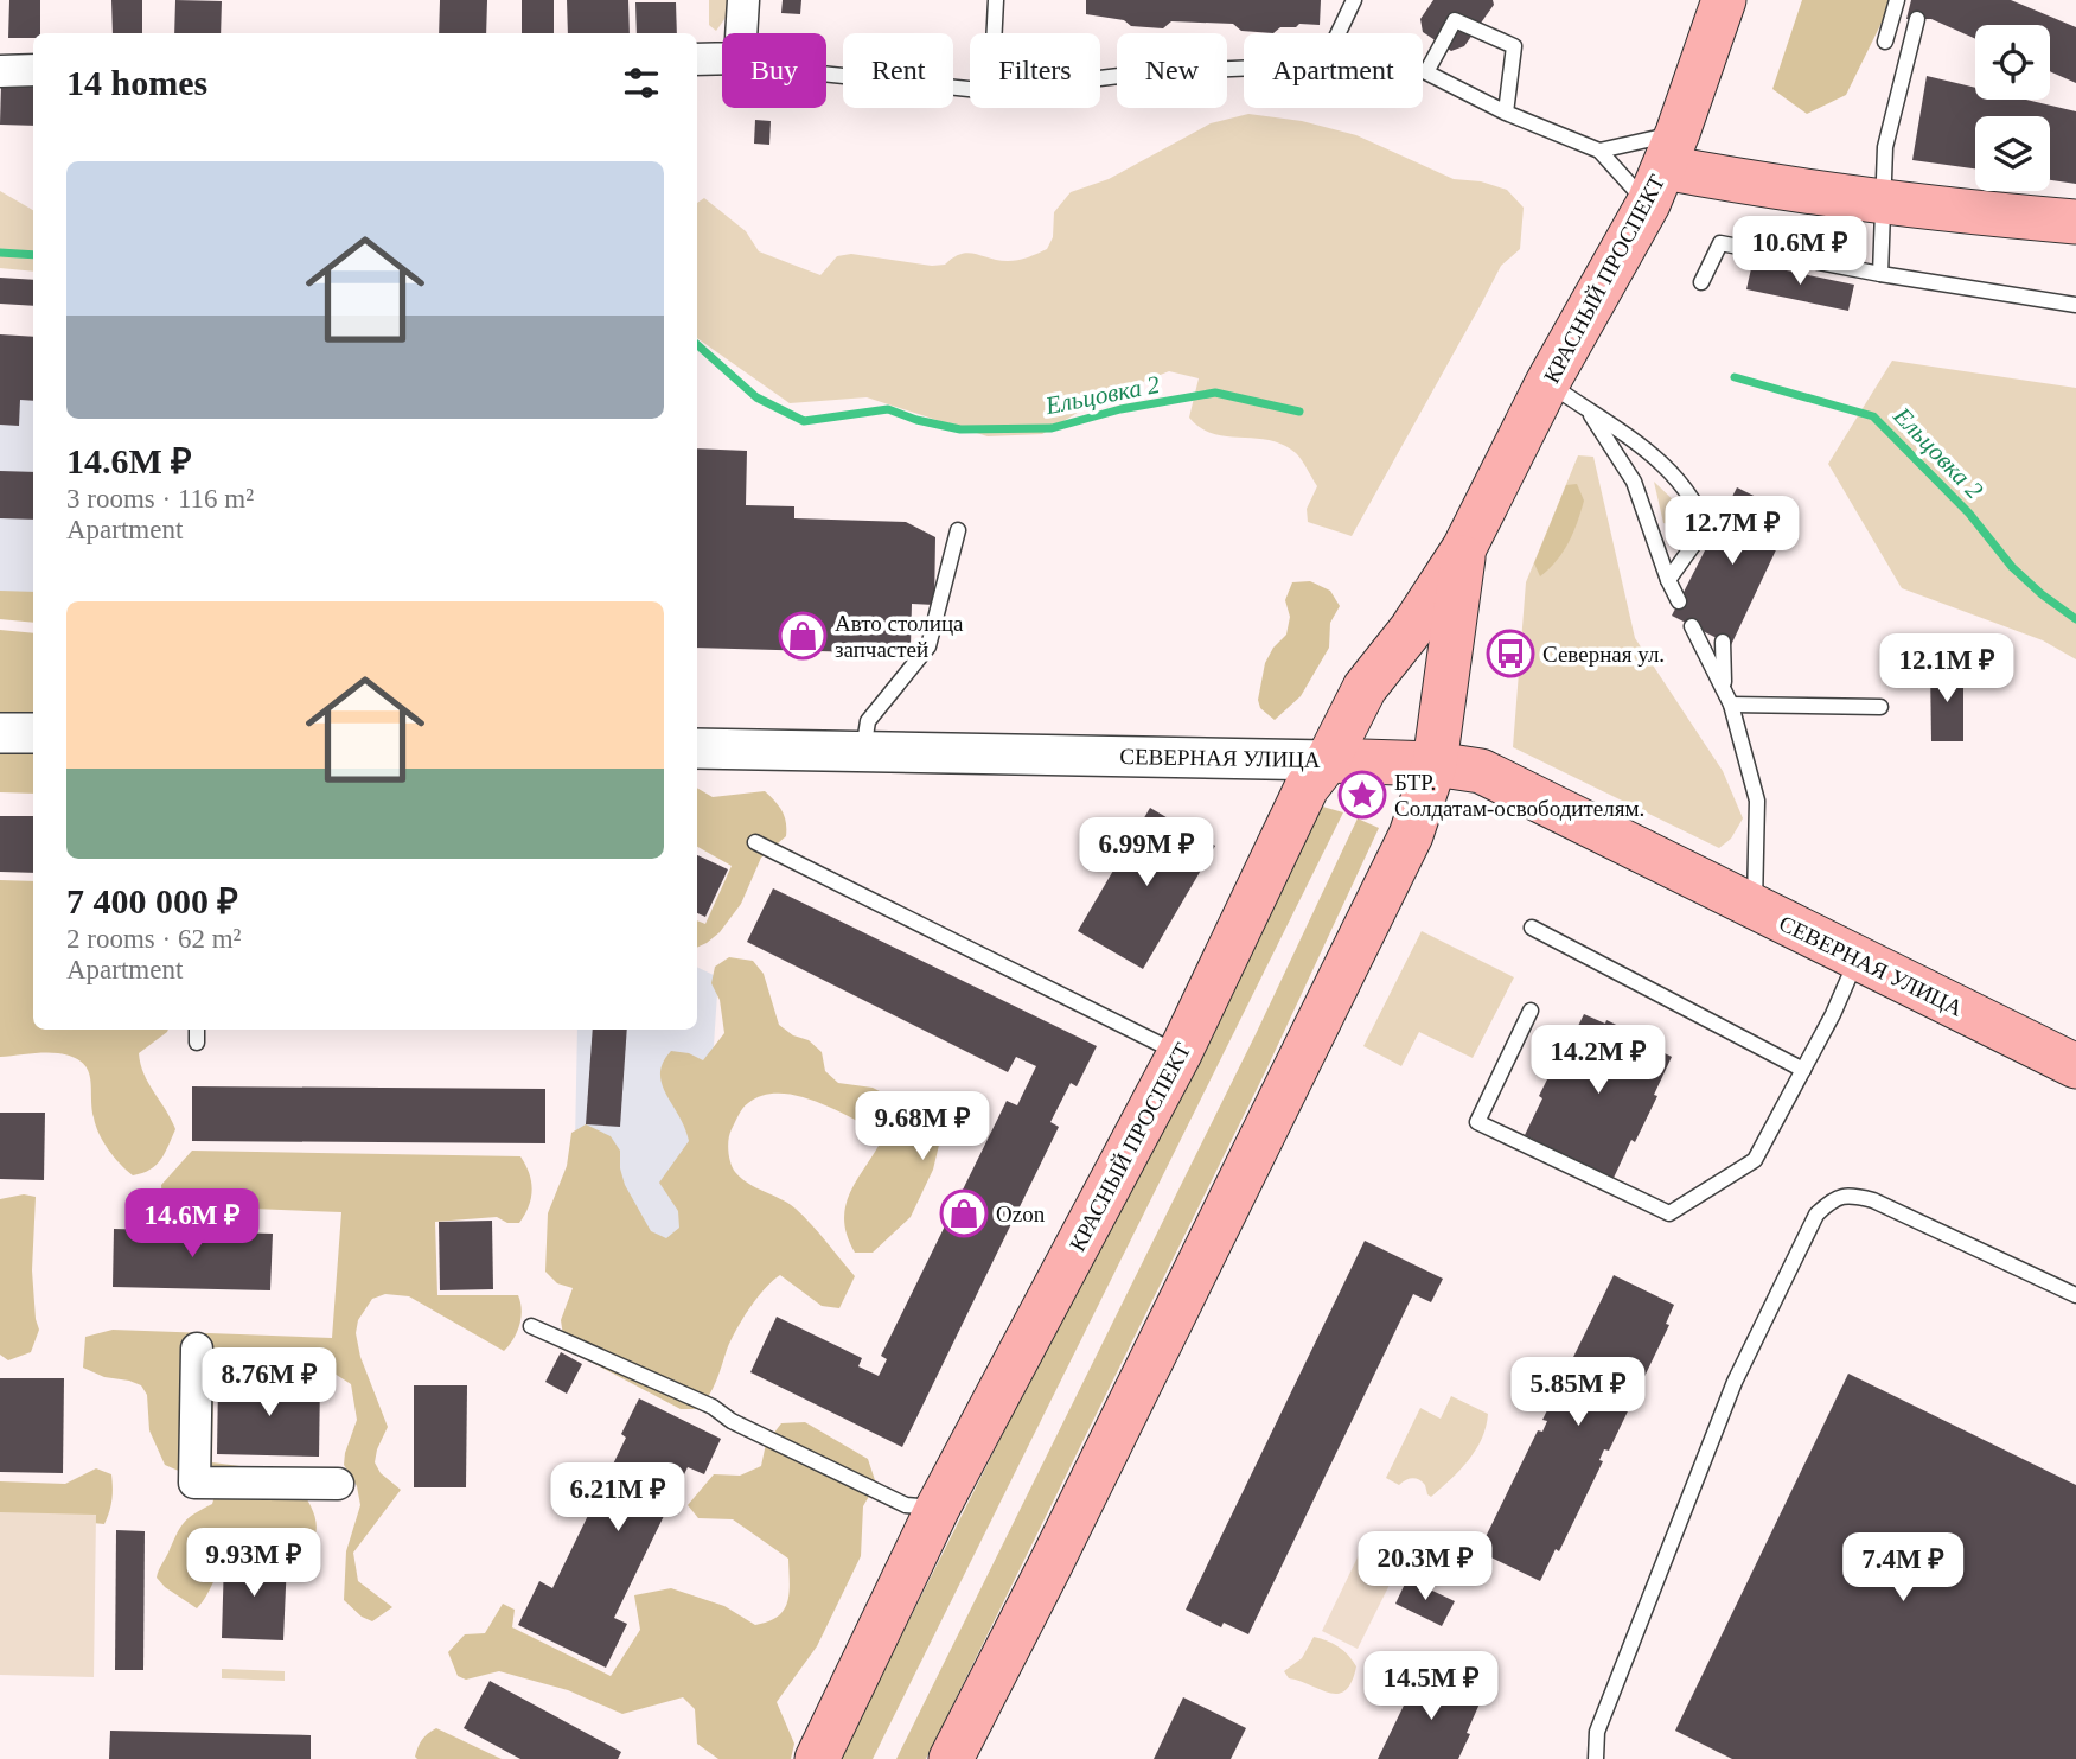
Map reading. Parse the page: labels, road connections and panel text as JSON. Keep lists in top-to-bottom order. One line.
{"streets":{"main road":["КРАСНЫЙ ПРОСПЕКТ","СЕВЕРНАЯ УЛИЦА"]},"crossings":[["КРАСНЫЙ ПРОСПЕКТ","СЕВЕРНАЯ УЛИЦА"]],"water":["Ельцовка 2"],"places":{"shop":["Авто столица запчастей","Ozon"],"bus stop":["Северная ул."],"place":["БТР. Солдатам-освободителям."]},"page":{"chip":["Buy","Rent","Filters","New","Apartment"],"heading":"14 homes","list":[{"name":"14.6M ₽","note":"3 rooms · 116 m² · Apartment"},{"name":"7 400 000 ₽","note":"2 rooms · 62 m² · Apartment"}],"price":["10.6M ₽","12.7M ₽","12.1M ₽","6.99M ₽","14.2M ₽","9.68M ₽","14.6M ₽","8.76M ₽","5.85M ₽","6.21M ₽","9.93M ₽","20.3M ₽","7.4M ₽","14.5M ₽"]}}
